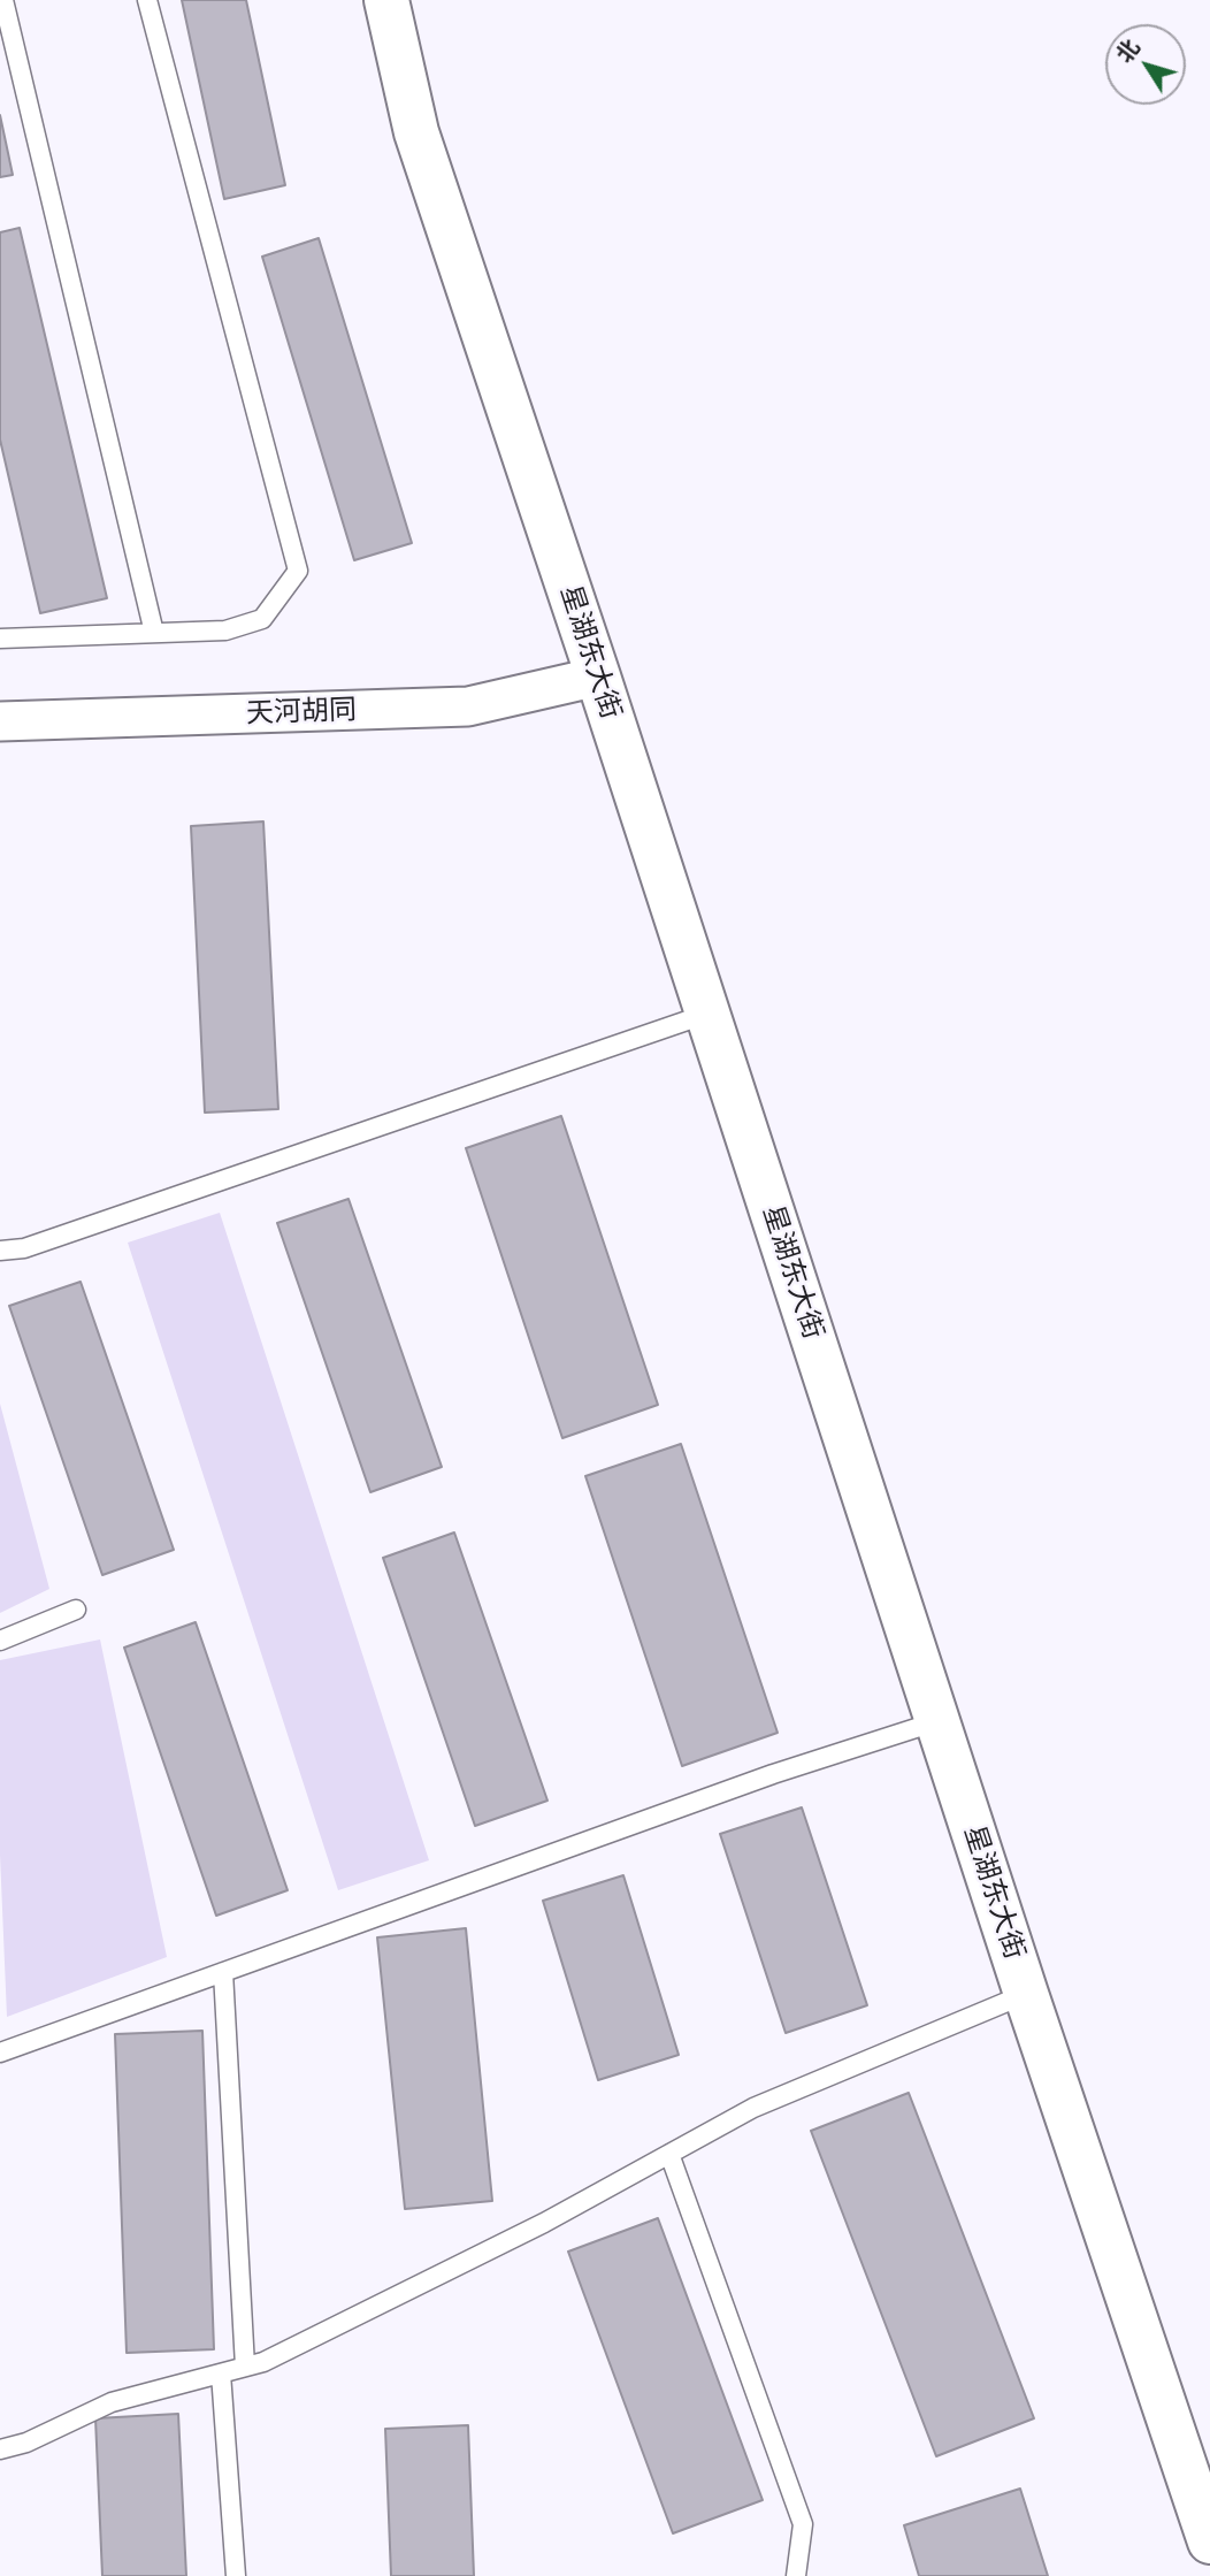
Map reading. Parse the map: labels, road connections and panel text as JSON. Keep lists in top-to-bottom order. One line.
{"streets":{"street":["星湖东大街","天河胡同"]},"crossings":[["星湖东大街","天河胡同"]],"north":"top left"}
